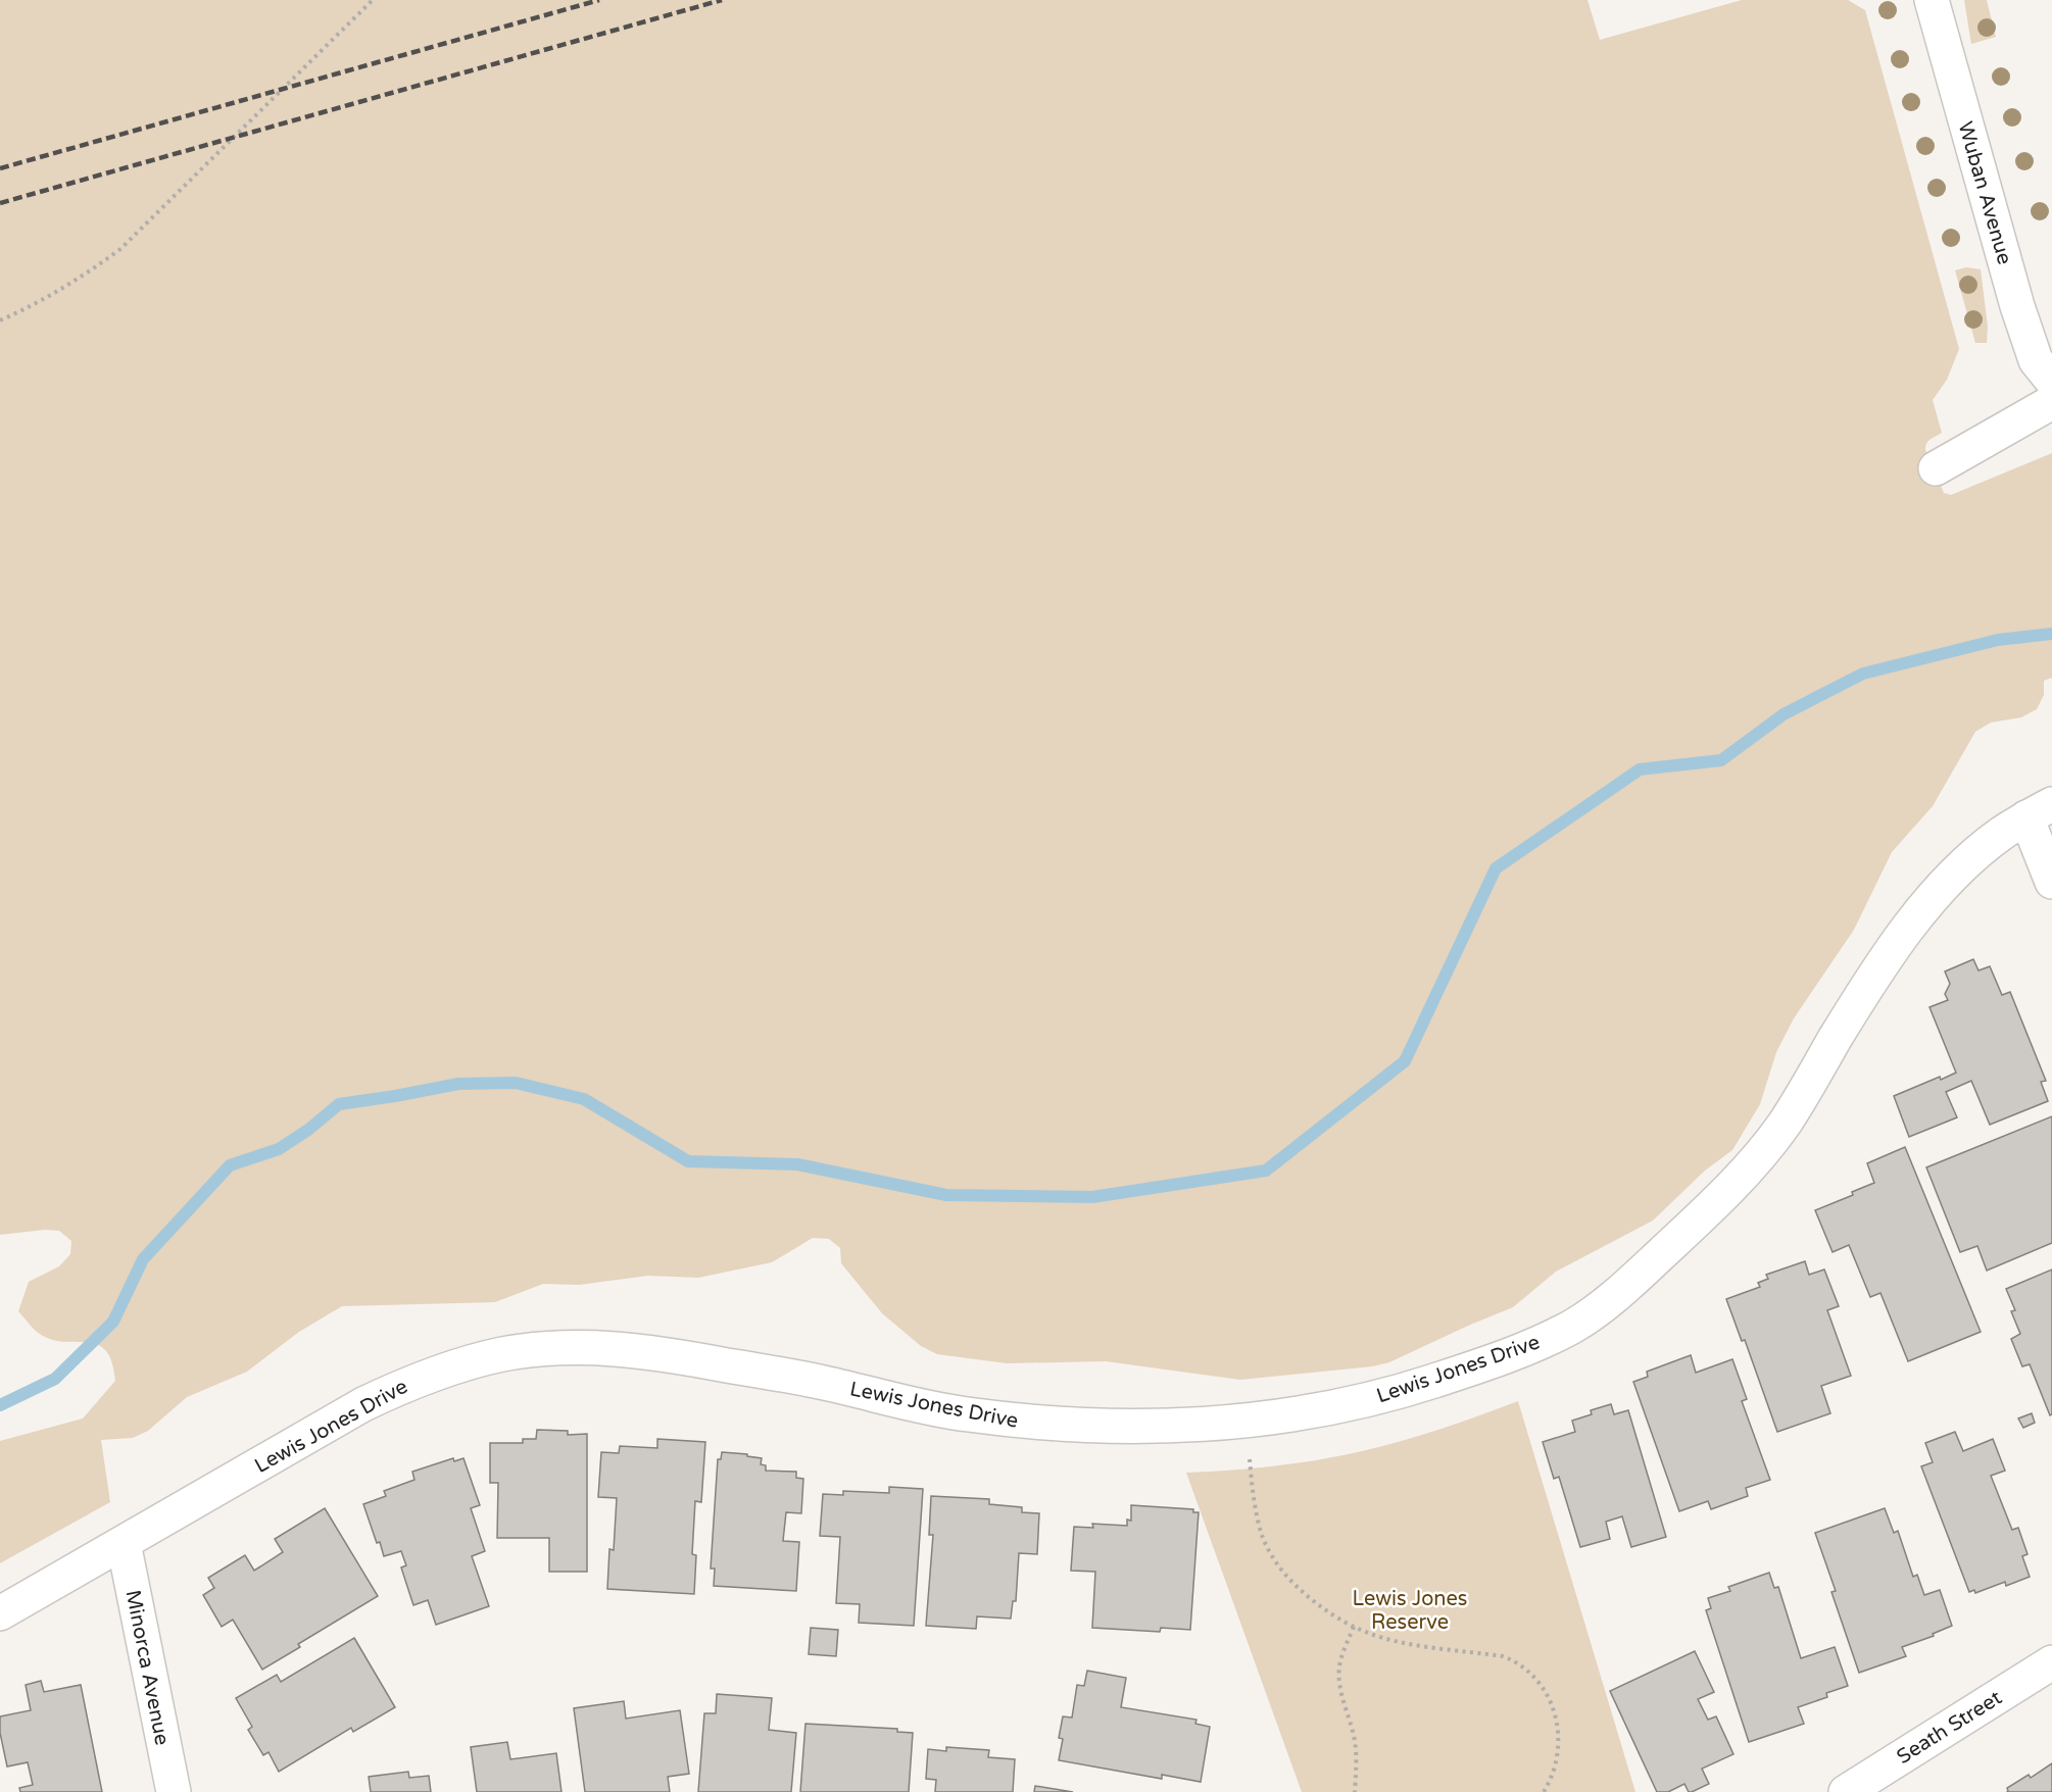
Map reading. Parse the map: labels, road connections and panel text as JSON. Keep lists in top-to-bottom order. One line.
{"streets":{"street":["Wuban Avenue","Lewis Jones Drive","Minorca Avenue","Seath Street"]},"crossings":[["Lewis Jones Drive","Minorca Avenue"]],"parks":["Lewis Jones Reserve"]}
